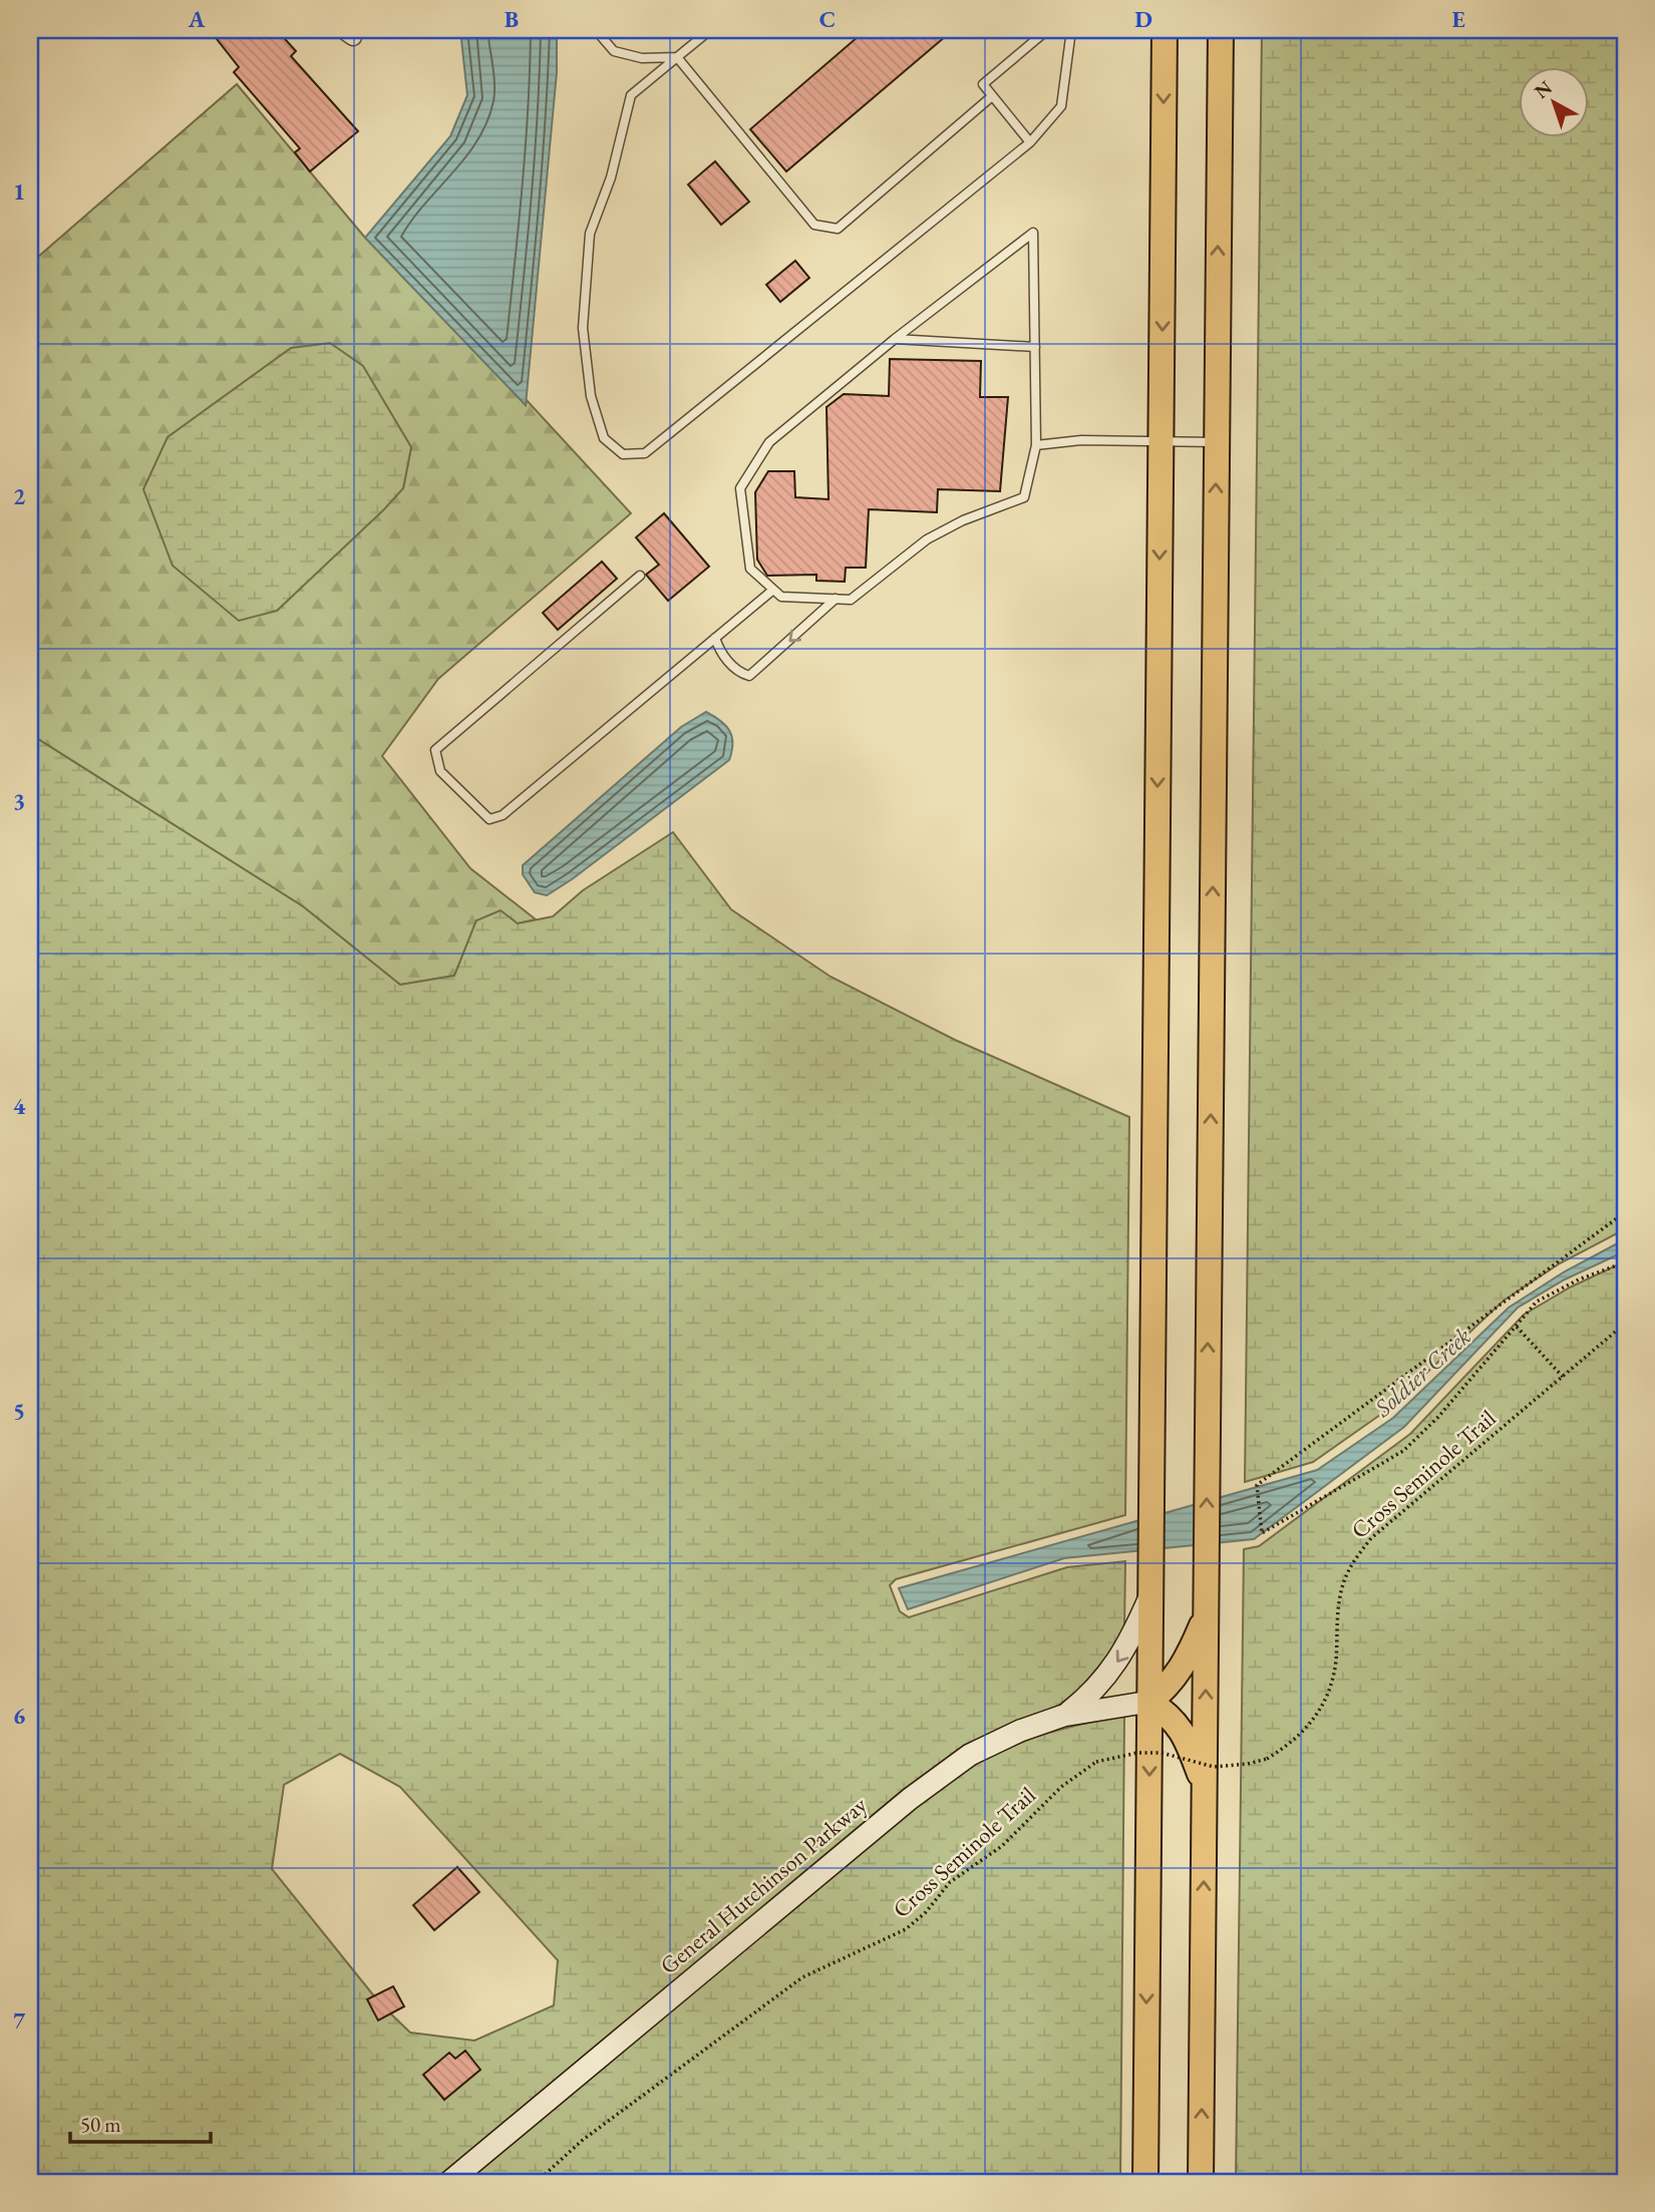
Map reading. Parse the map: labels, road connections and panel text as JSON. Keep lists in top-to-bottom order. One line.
{"streets":{"street":["General Hutchinson Parkway"],"path":["Cross Seminole Trail"]},"water":["Soldier Creek"],"scale_bar":"50 m","north":"top left","grid":{"columns":["A","B","C","D","E"],"rows":["1","2","3","4","5","6","7"]}}
